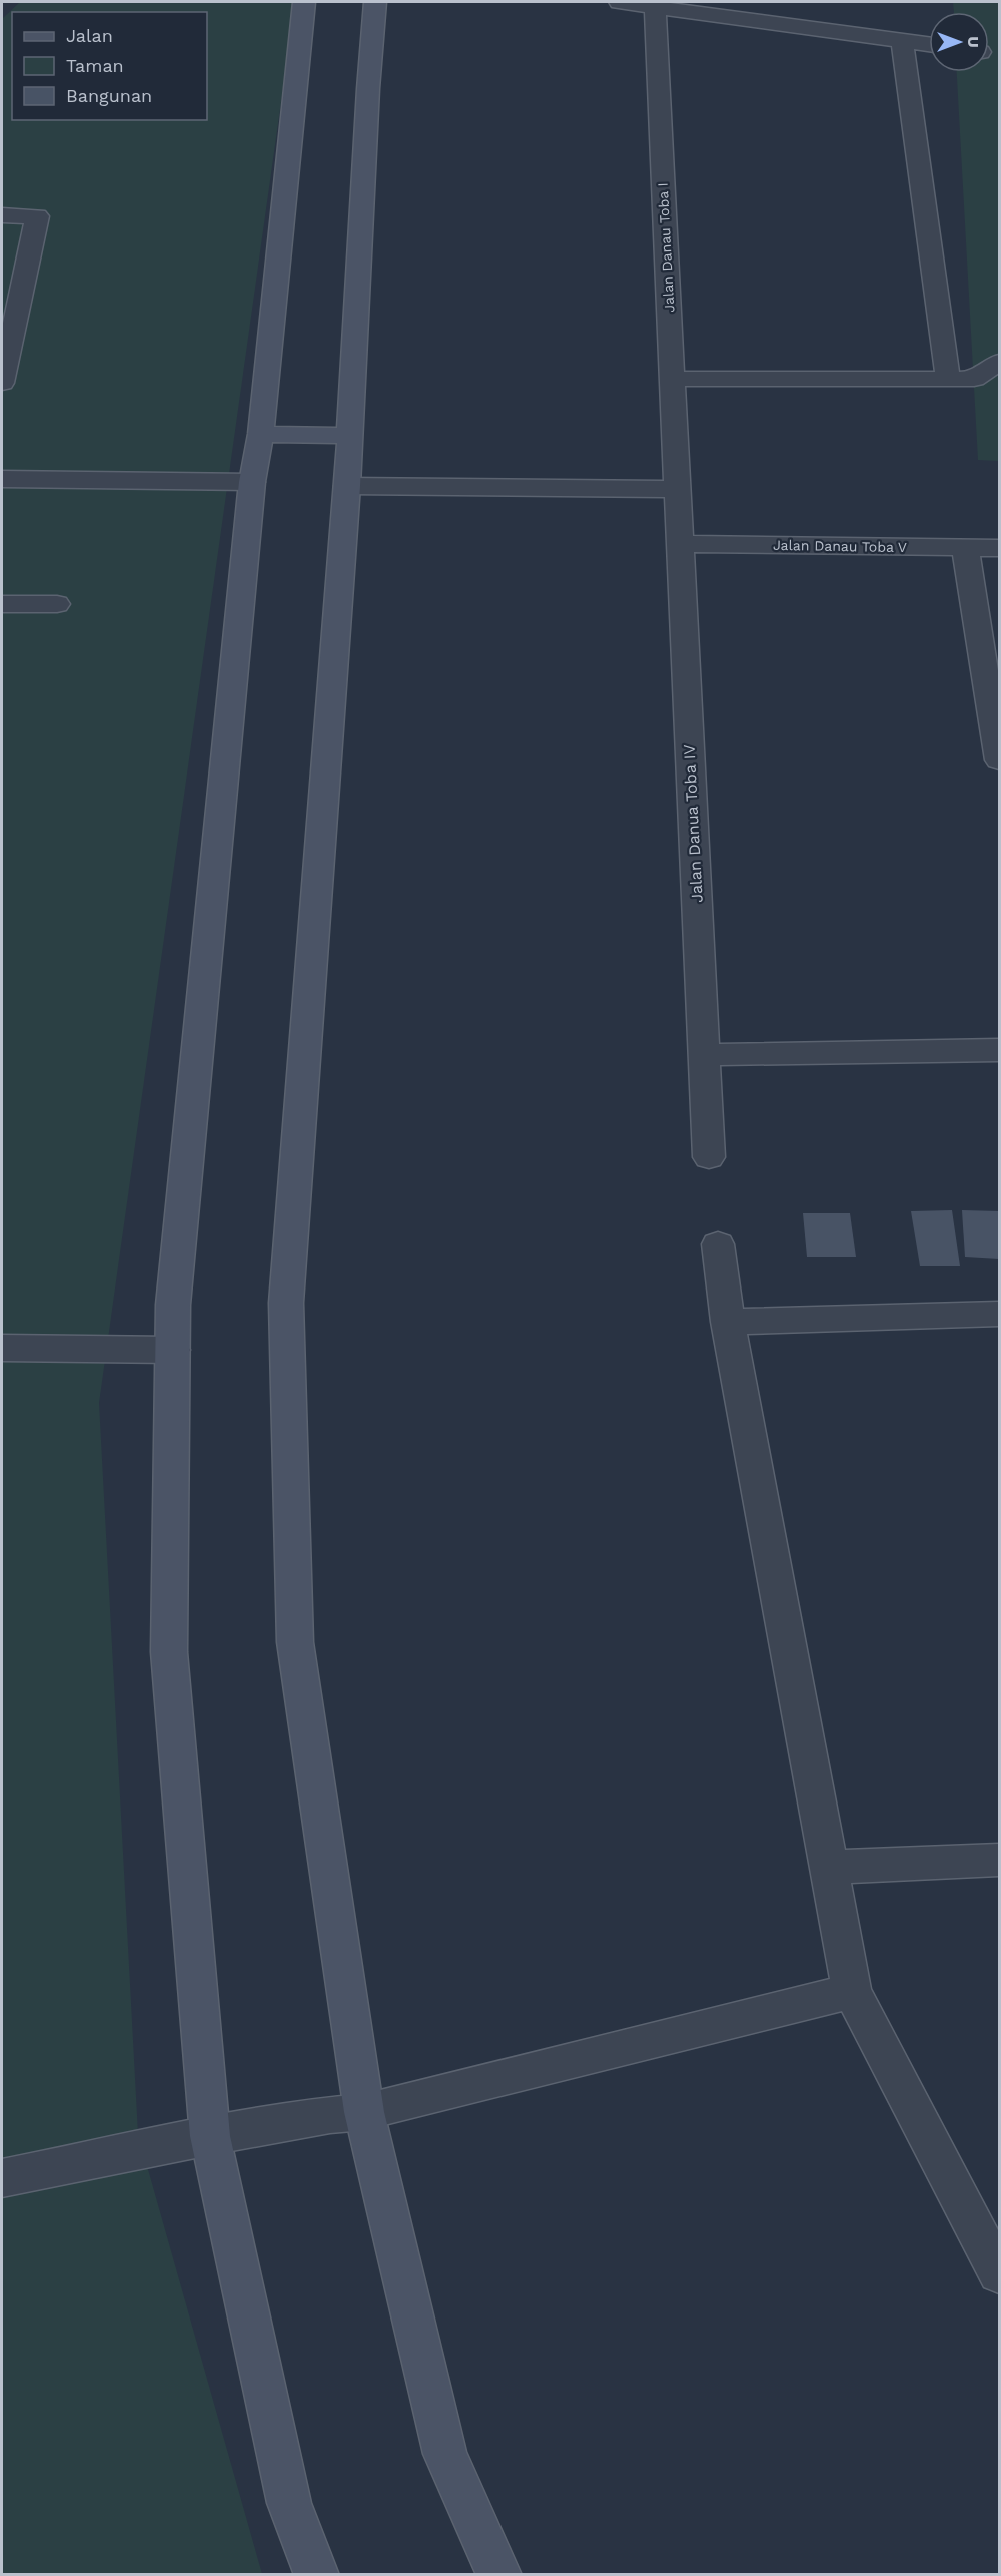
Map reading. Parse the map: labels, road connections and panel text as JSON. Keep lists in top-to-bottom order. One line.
{"streets":{"street":["Jalan Danau Toba I","Jalan Danau Toba V","Jalan Danua Toba IV"]},"crossings":[["Jalan Danau Toba I","Jalan Danua Toba IV"],["Jalan Danau Toba V","Jalan Danua Toba IV"]],"legend":["Jalan","Taman","Bangunan"],"north":"right"}
